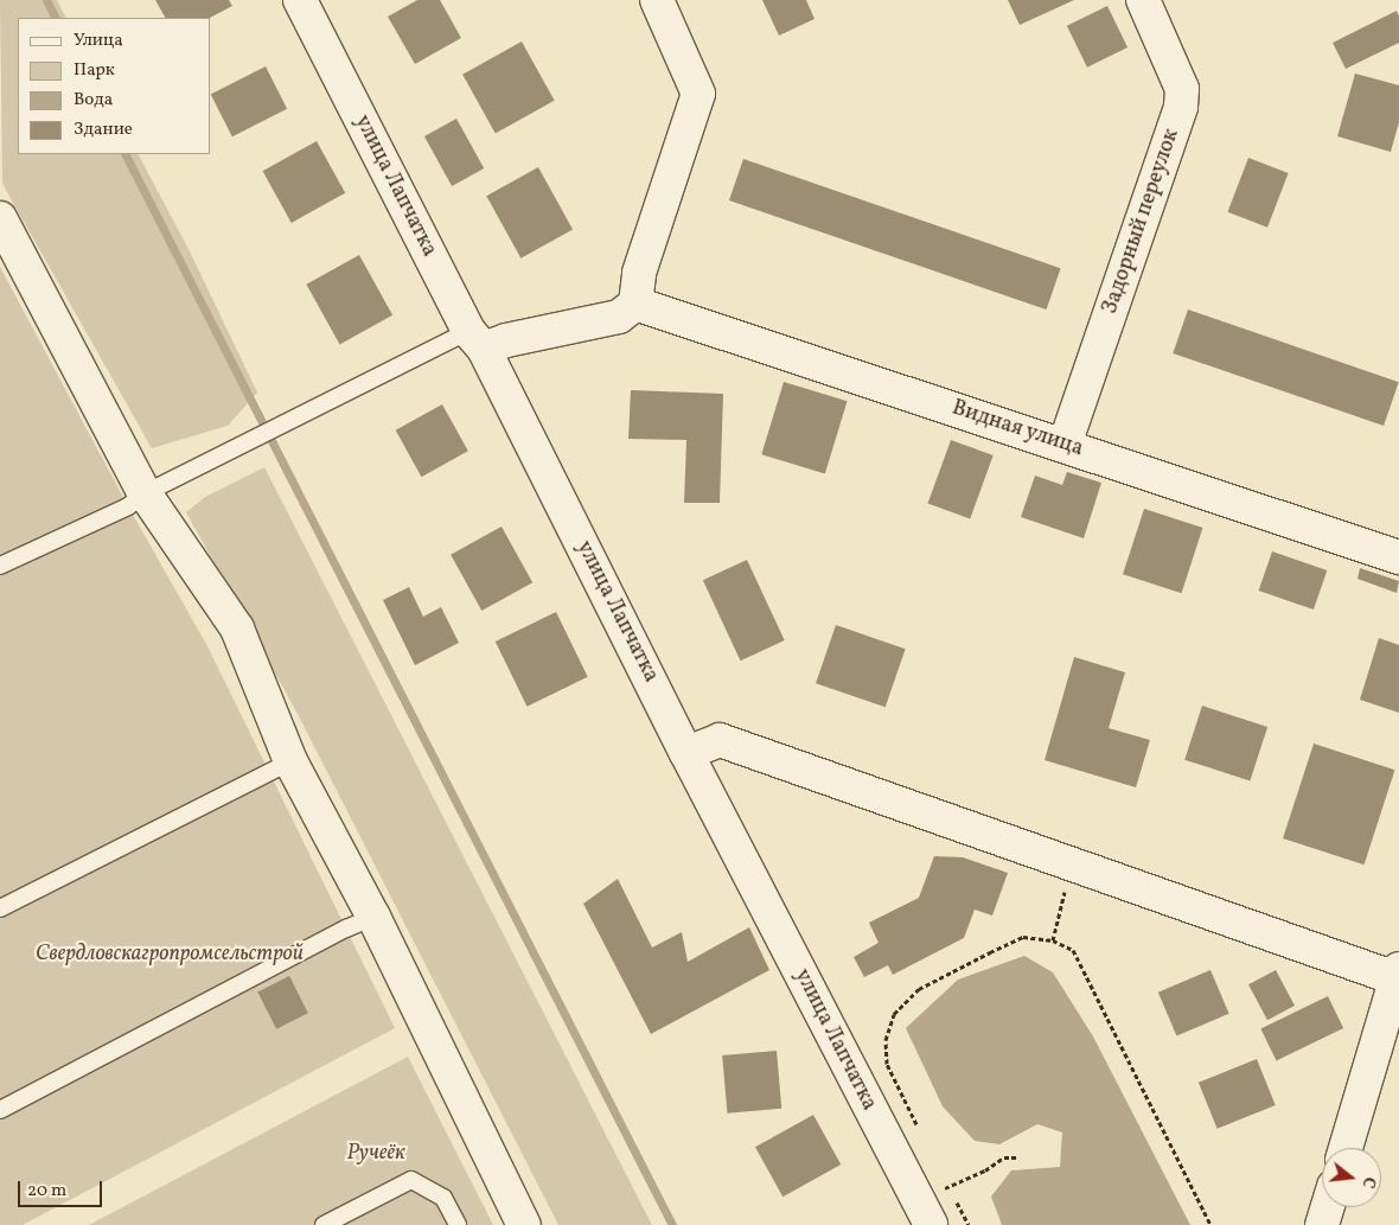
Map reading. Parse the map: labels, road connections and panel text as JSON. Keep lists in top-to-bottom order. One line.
{"streets":{"street":["улица Лапчатка","Задорный переулок","Видная улица"]},"crossings":[["Задорный переулок","Видная улица"]],"parks":["Свердловскагропромсельстрой","Ручеёк"],"legend":["Улица","Парк","Вода","Здание"],"scale_bar":"20 m","north":"right"}
